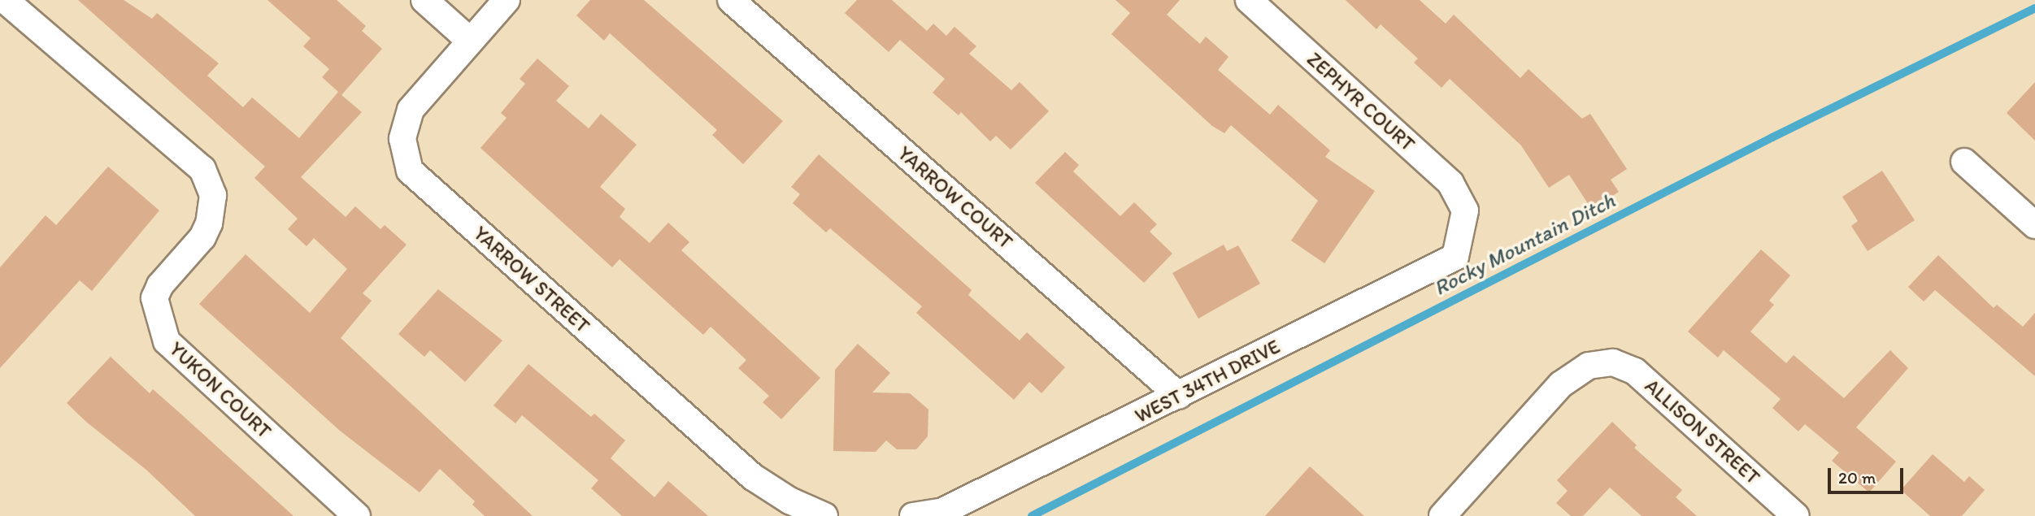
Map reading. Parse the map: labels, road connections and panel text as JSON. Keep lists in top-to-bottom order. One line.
{"streets":{"street":["ZEPHYR COURT","YARROW COURT","YARROW STREET","WEST 34TH DRIVE","YUKON COURT","ALLISON STREET"]},"crossings":[["ZEPHYR COURT","WEST 34TH DRIVE"],["YARROW COURT","WEST 34TH DRIVE"]],"water":["Rocky Mountain Ditch"],"scale_bar":"20 m"}
